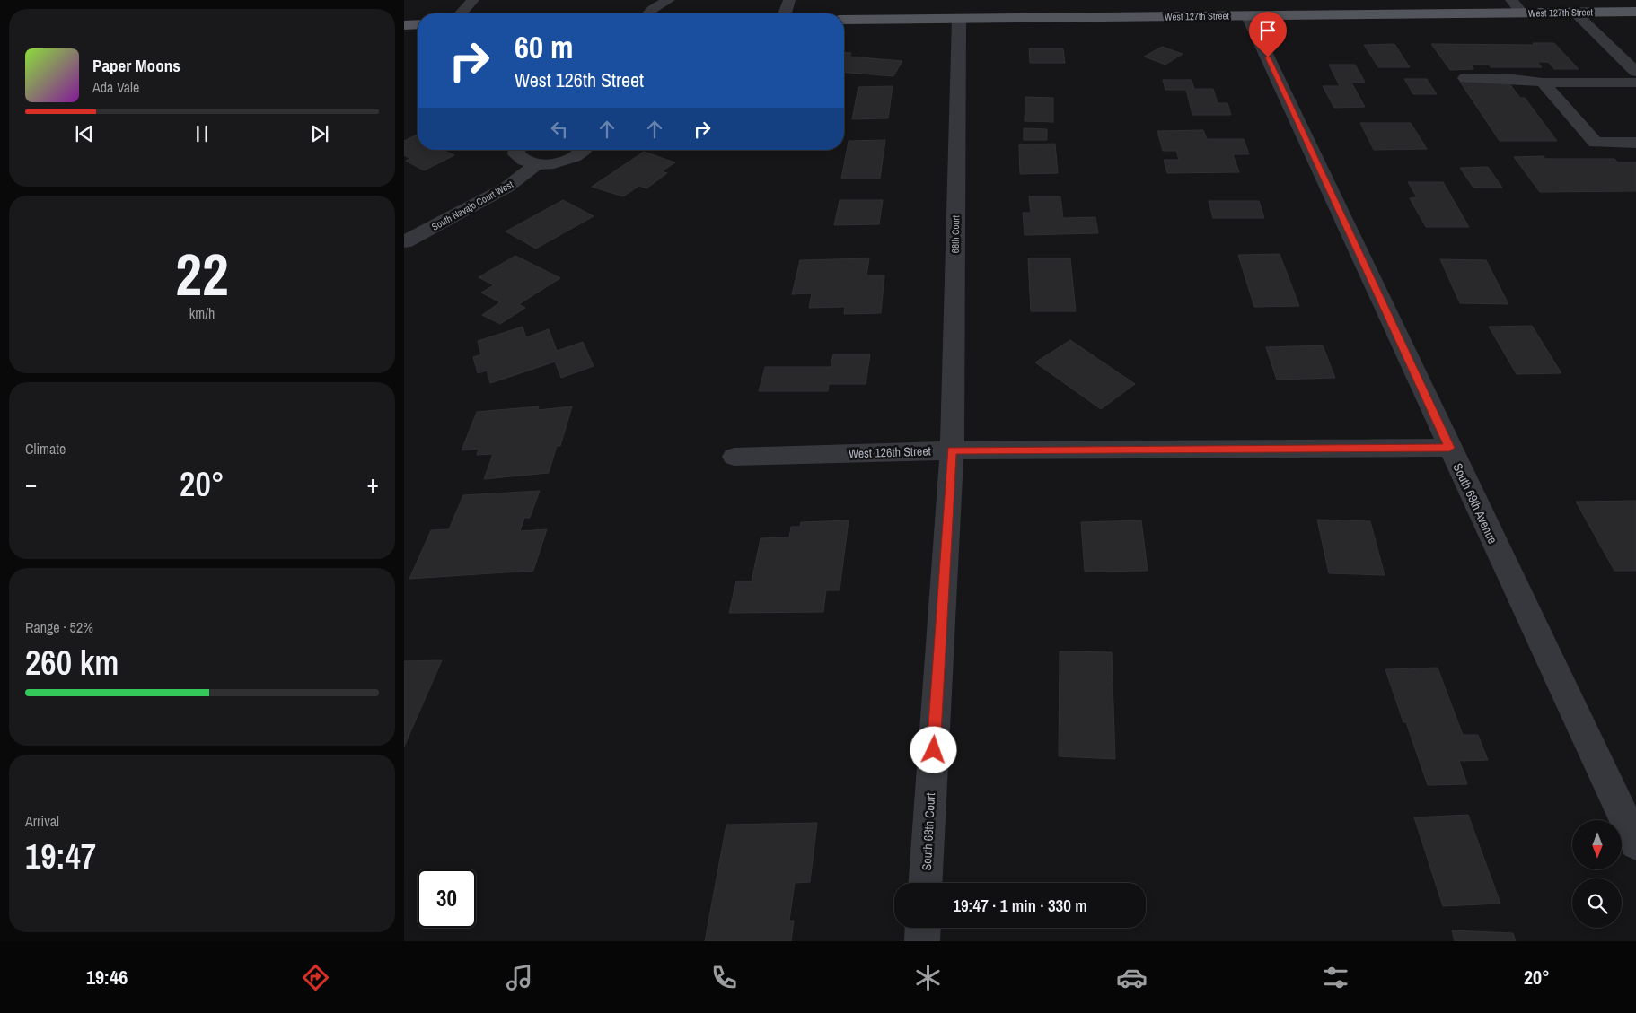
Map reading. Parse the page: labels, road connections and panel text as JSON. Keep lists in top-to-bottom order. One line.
{"streets":{"main road":["West 127th Street"],"street":["South Navajo Court West","68th Court","West 126th Street","South 69th Avenue","South 68th Court"]},"crossings":[["West 127th Street","68th Court"],["West 127th Street","South 69th Avenue"],["68th Court","West 126th Street"],["68th Court","South 68th Court"],["West 126th Street","South 69th Avenue"],["West 126th Street","South 68th Court"]],"north":"bottom","page":{"turn":["60 m","West 126th Street"],"song":["Paper Moons","Ada Vale"],"tile":[["22","km/h"],"Climate",["Range · 52%","260 km"],["Arrival","19:47"]],"heat":["−","20°","+"],"limit":"30","trip":"19:47 · 1 min · 330 m","tabs":["19:46","20°"]}}
